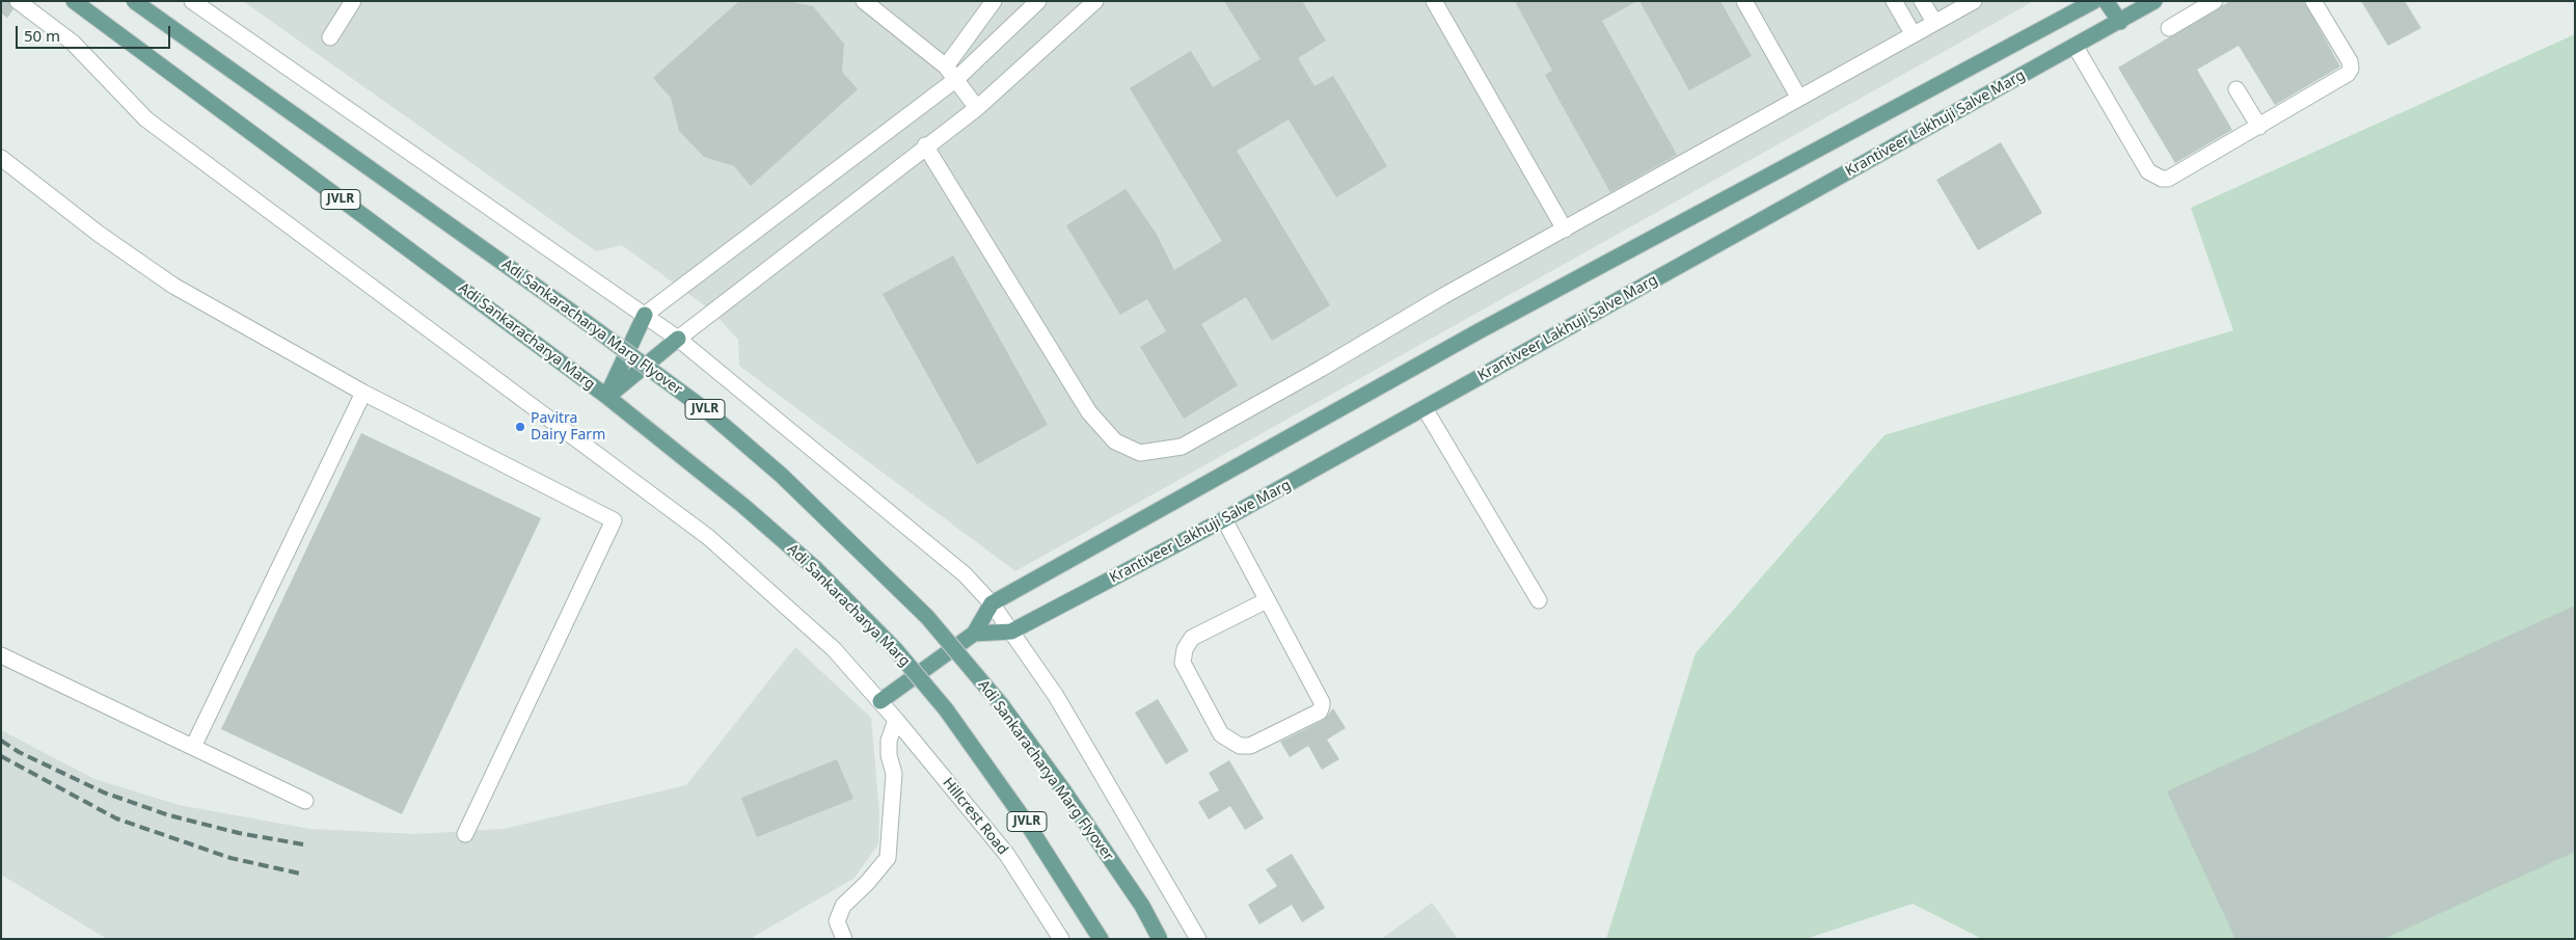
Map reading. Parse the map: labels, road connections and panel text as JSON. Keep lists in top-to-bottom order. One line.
{"streets":{"main road":["Krantiveer Lakhuji Salve Marg","JVLR","Adi Sankaracharya Marg Flyover","Adi Sankaracharya Marg"],"street":["Hillcrest Road"]},"places":["Pavitra Dairy Farm"],"scale_bar":"50 m"}
